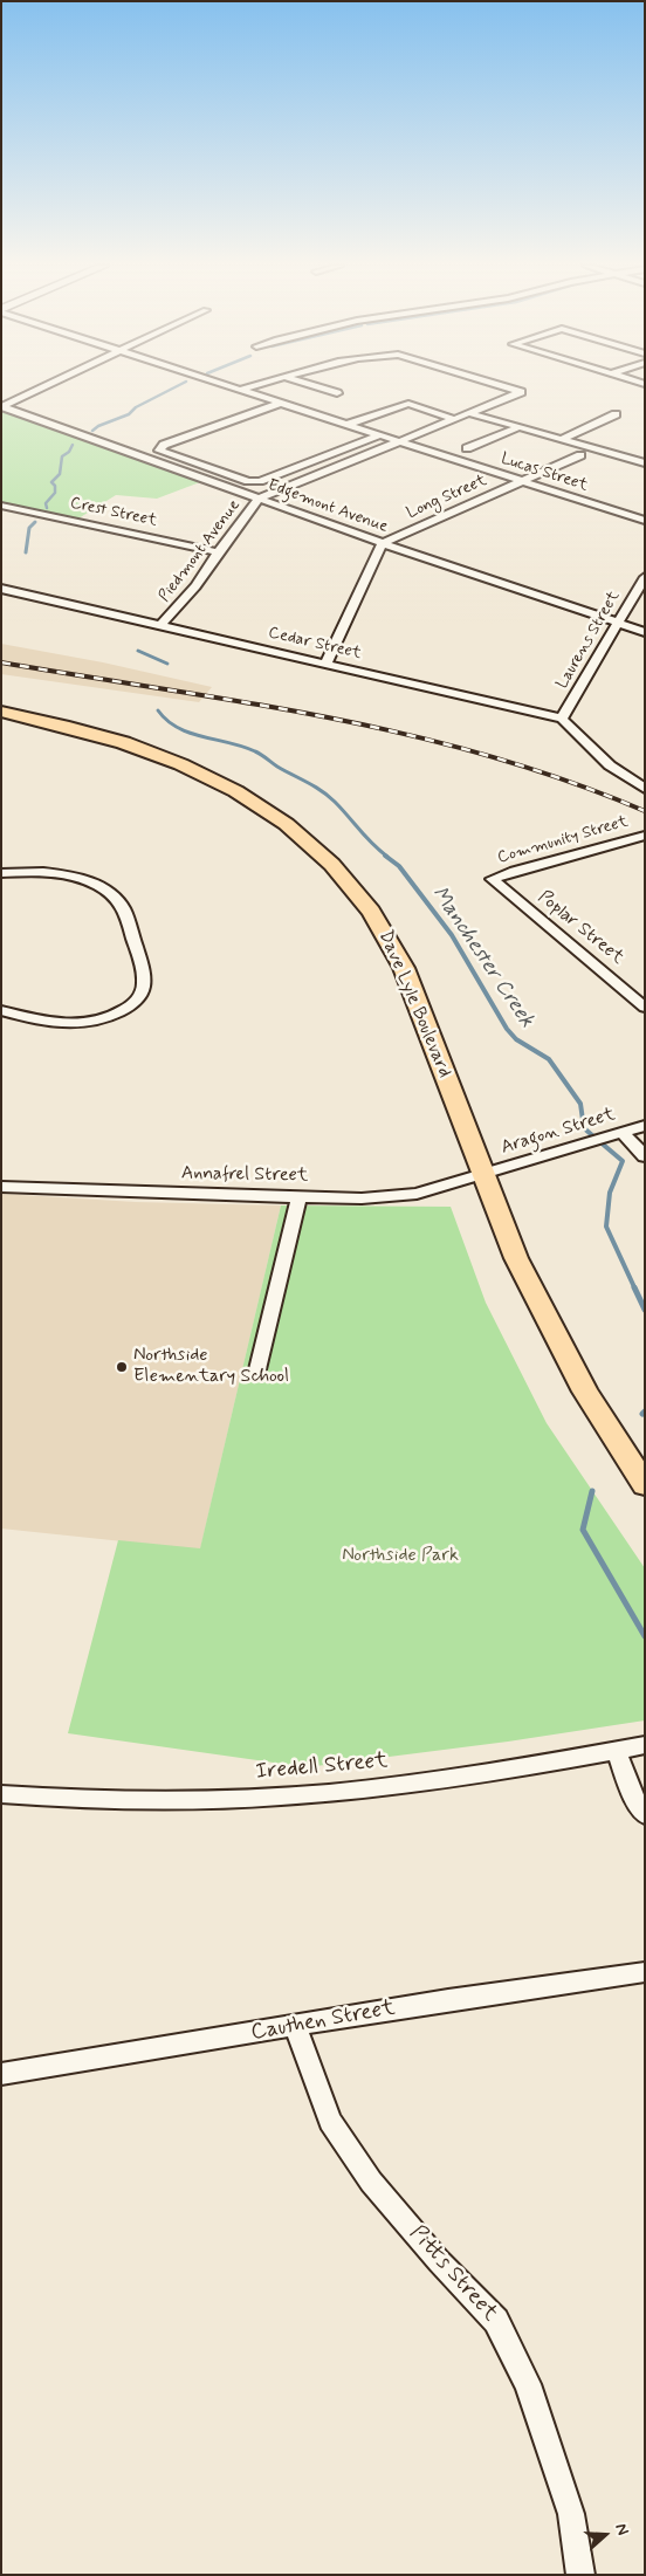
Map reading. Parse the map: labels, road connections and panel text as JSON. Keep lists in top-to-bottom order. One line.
{"streets":{"main road":["Dave Lyle Boulevard"],"street":["Lucas Street","Long Street","Edgemont Avenue","Crest Street","Piedmont Avenue","Laurens Street","Cedar Street","Community Street","Poplar Street","Aragon Street","Annafrel Street","Iredell Street","Cauthen Street","Pitts Street"]},"crossings":[["Lucas Street","Long Street"],["Lucas Street","Piedmont Avenue"],["Long Street","Edgemont Avenue"],["Edgemont Avenue","Piedmont Avenue"],["Edgemont Avenue","Laurens Street"],["Crest Street","Piedmont Avenue"],["Piedmont Avenue","Cedar Street"],["Laurens Street","Cedar Street"],["Community Street","Poplar Street"],["Dave Lyle Boulevard","Aragon Street"],["Dave Lyle Boulevard","Annafrel Street"],["Aragon Street","Annafrel Street"],["Cauthen Street","Pitts Street"]],"water":["Manchester Creek"],"parks":["Northside Park"],"places":["Northside Elementary School"],"north":"right"}
